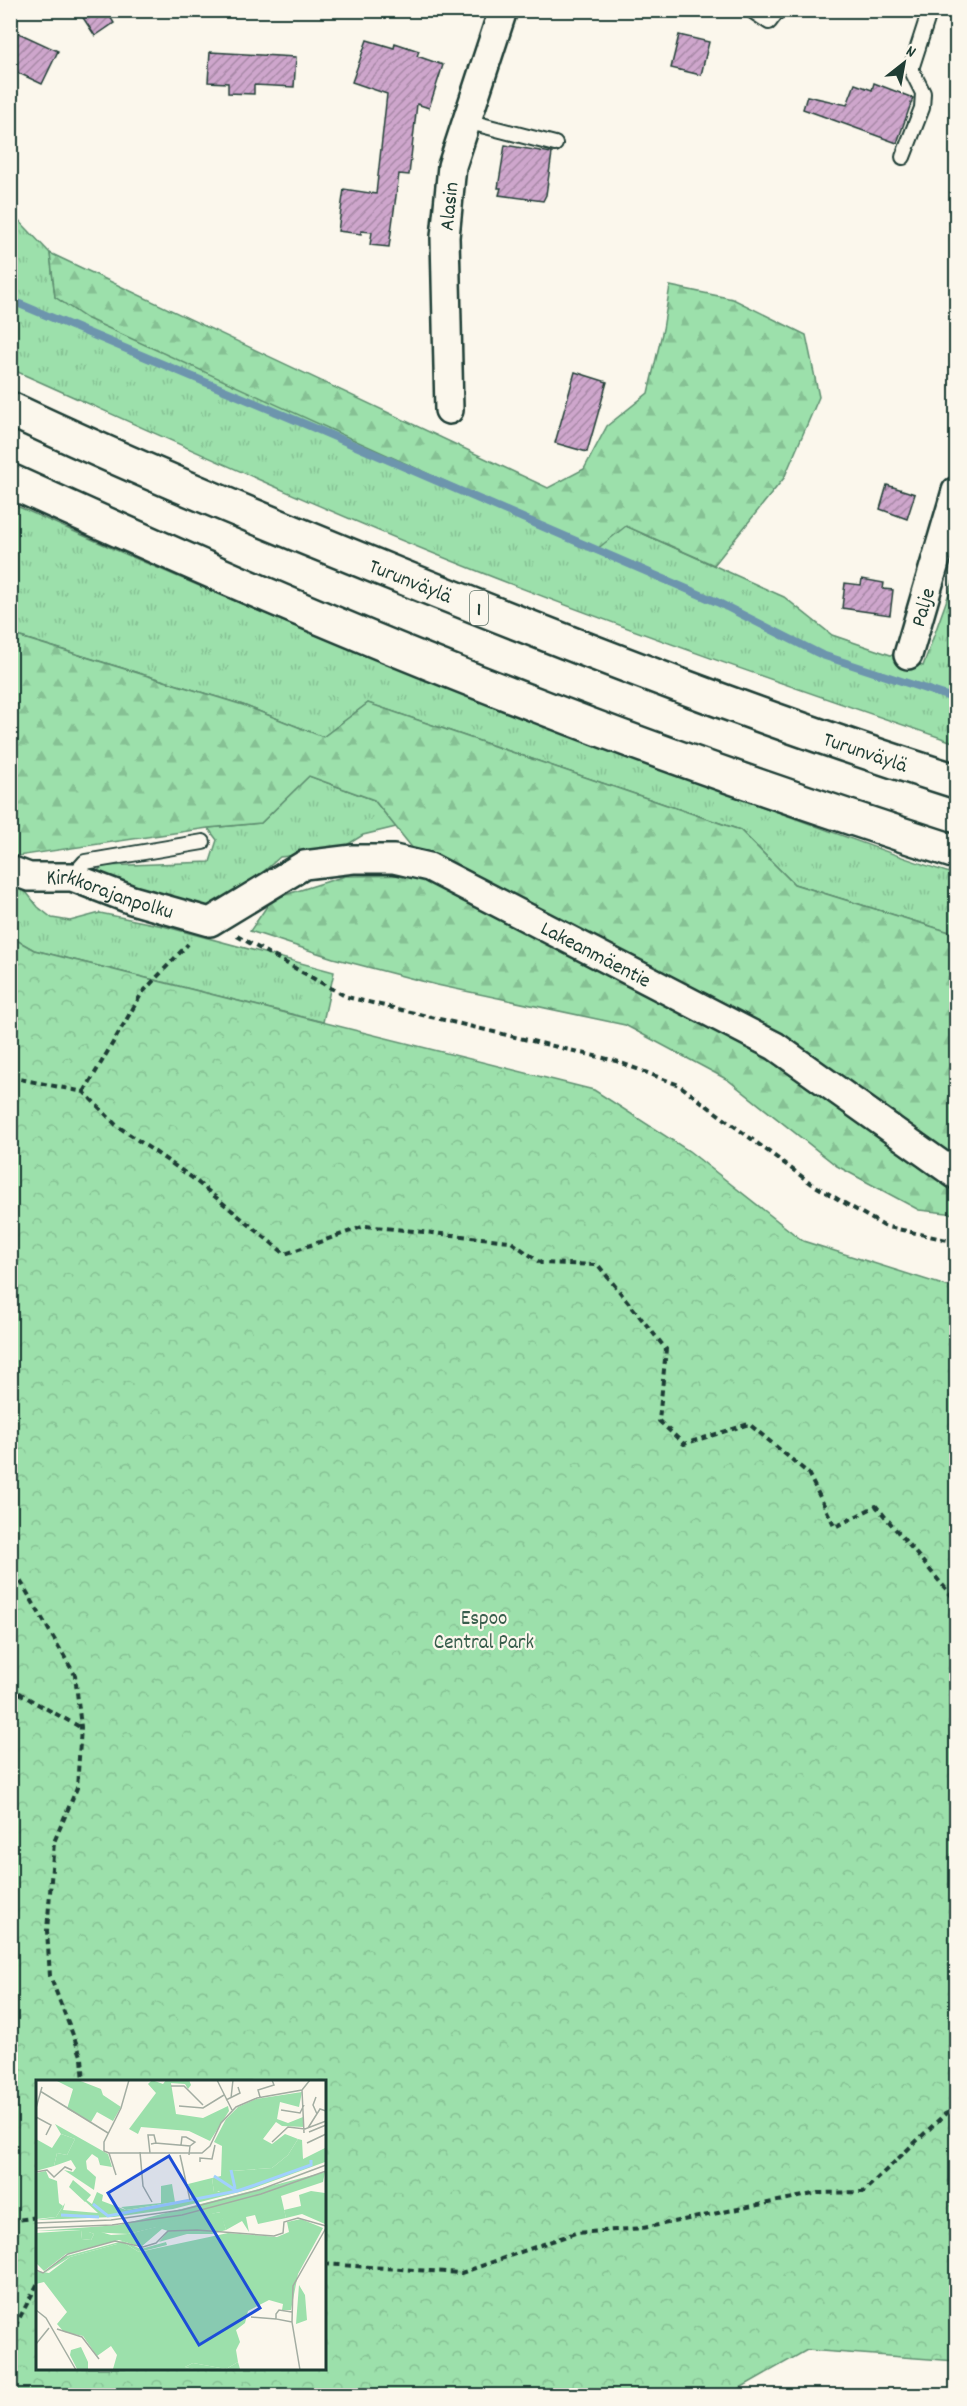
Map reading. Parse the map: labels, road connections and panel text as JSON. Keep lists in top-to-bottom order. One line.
{"streets":{"highway":["Turunväylä","1"],"street":["Alasin","Palje","Kirkkorajanpolku","Lakeanmäentie"]},"crossings":[["Kirkkorajanpolku","Lakeanmäentie"]],"parks":["Espoo Central Park"],"north":"top right"}
